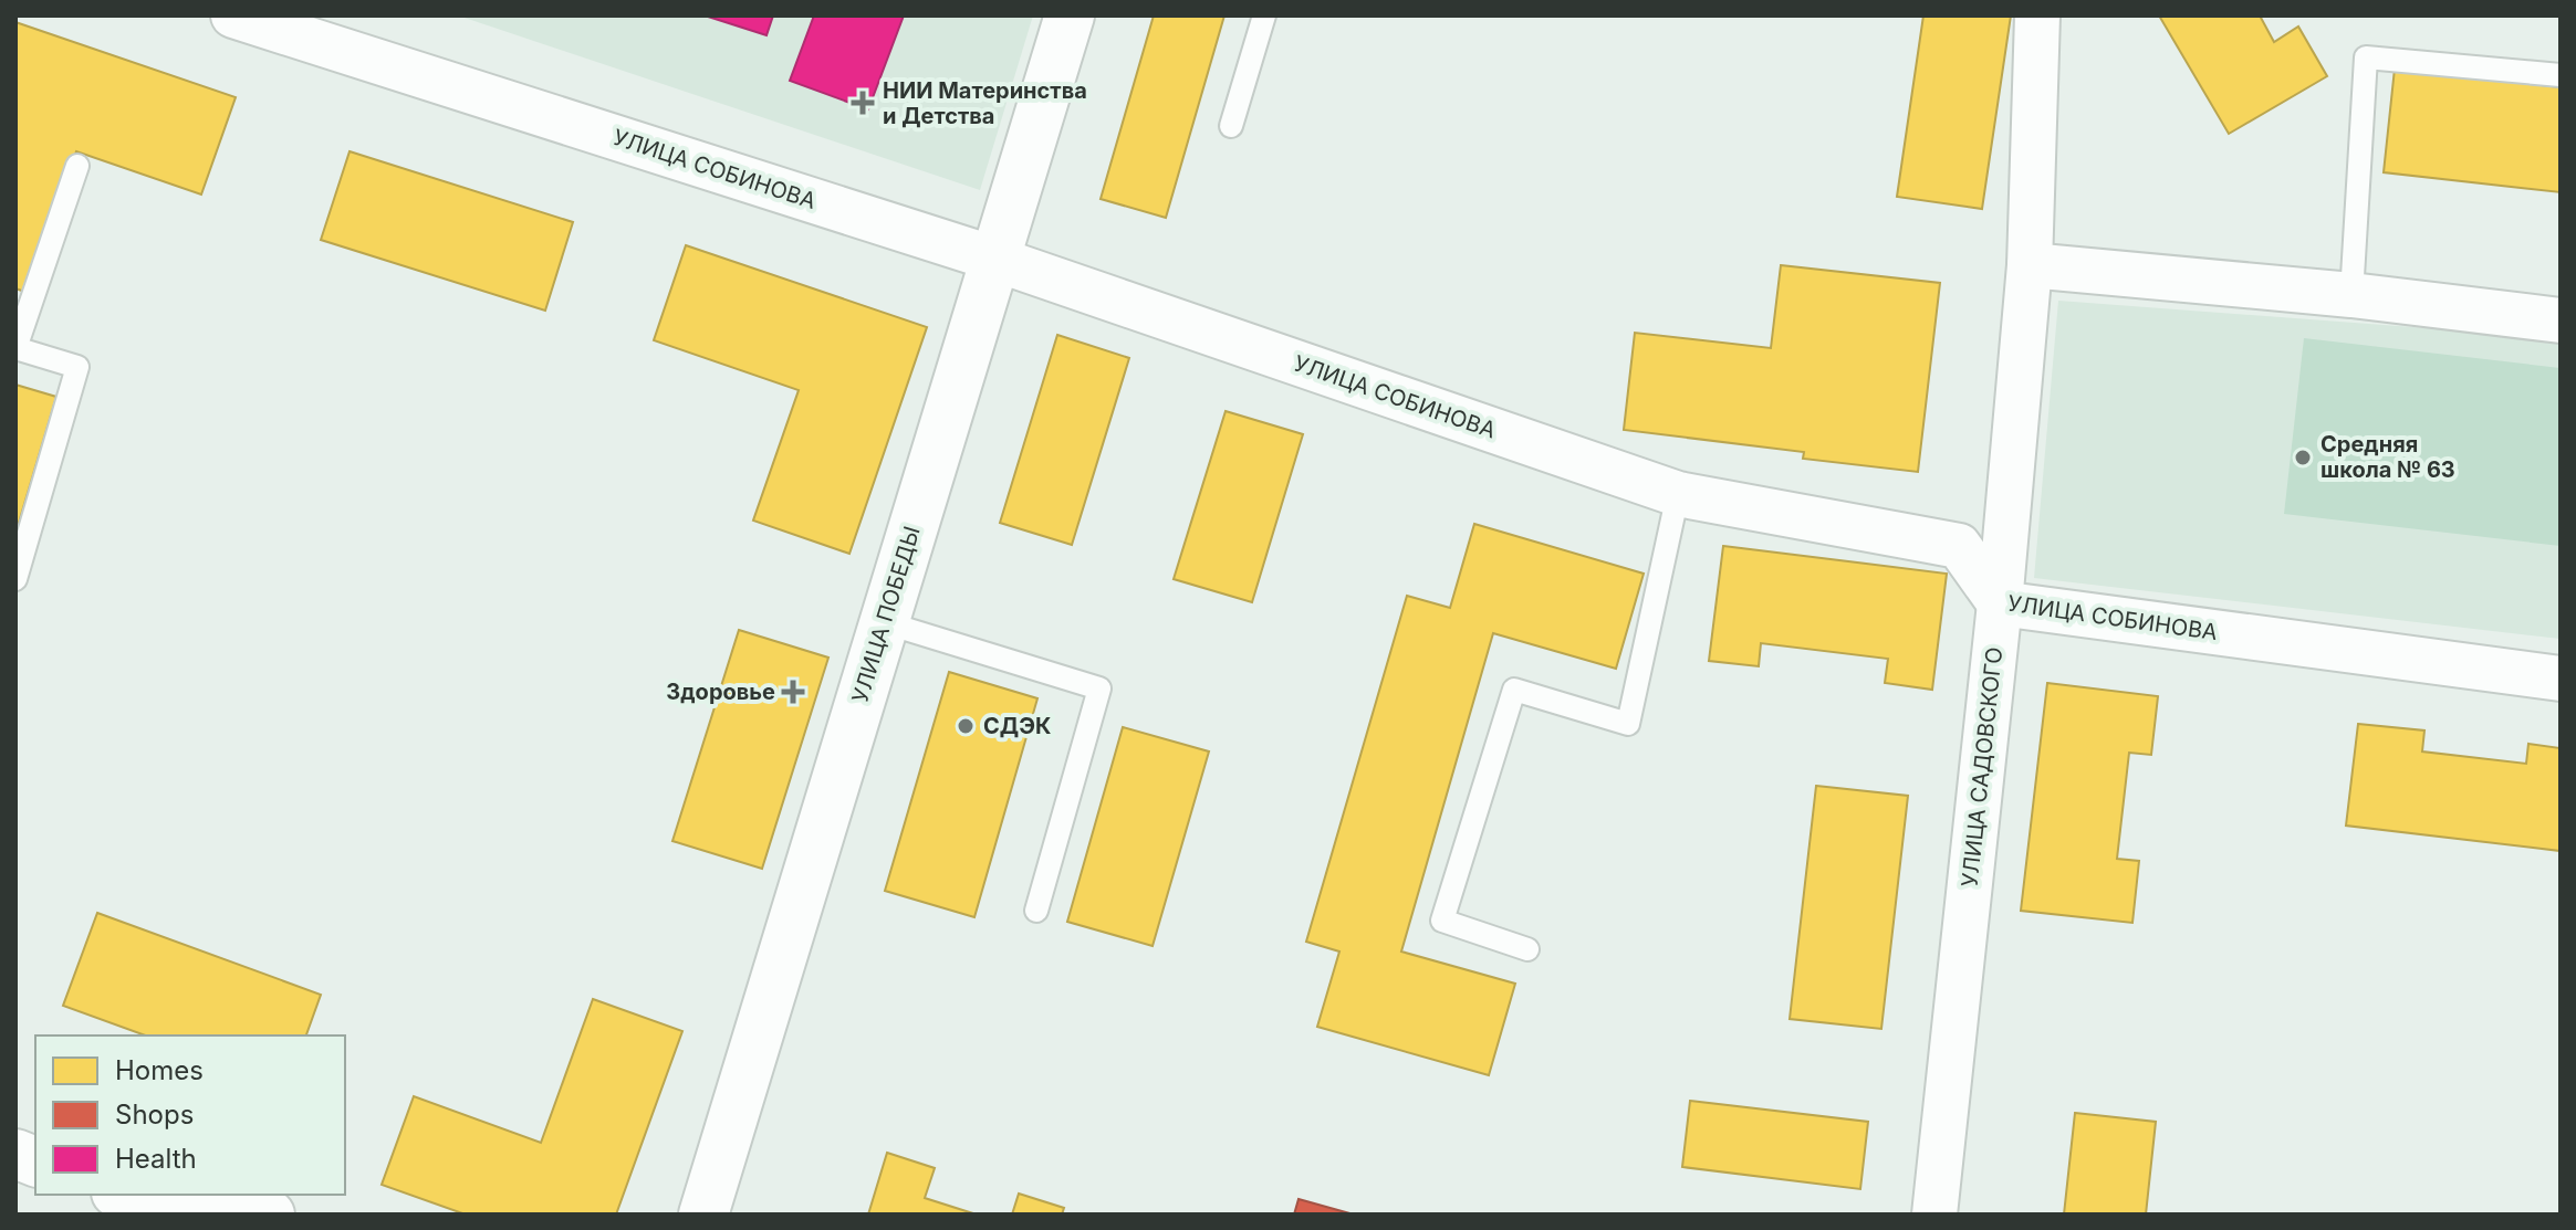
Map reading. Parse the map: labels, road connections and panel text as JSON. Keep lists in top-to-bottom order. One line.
{"streets":{"street":["УЛИЦА СОБИНОВА","УЛИЦА ПОБЕДЫ","УЛИЦА САДОВСКОГО"]},"crossings":[["УЛИЦА СОБИНОВА","УЛИЦА ПОБЕДЫ"],["УЛИЦА СОБИНОВА","УЛИЦА САДОВСКОГО"]],"places":{"health":["НИИ Материнства и Детства","Здоровье"],"other":["Средняя школа № 63","СДЭК"]},"legend":["Homes","Shops","Health"]}
